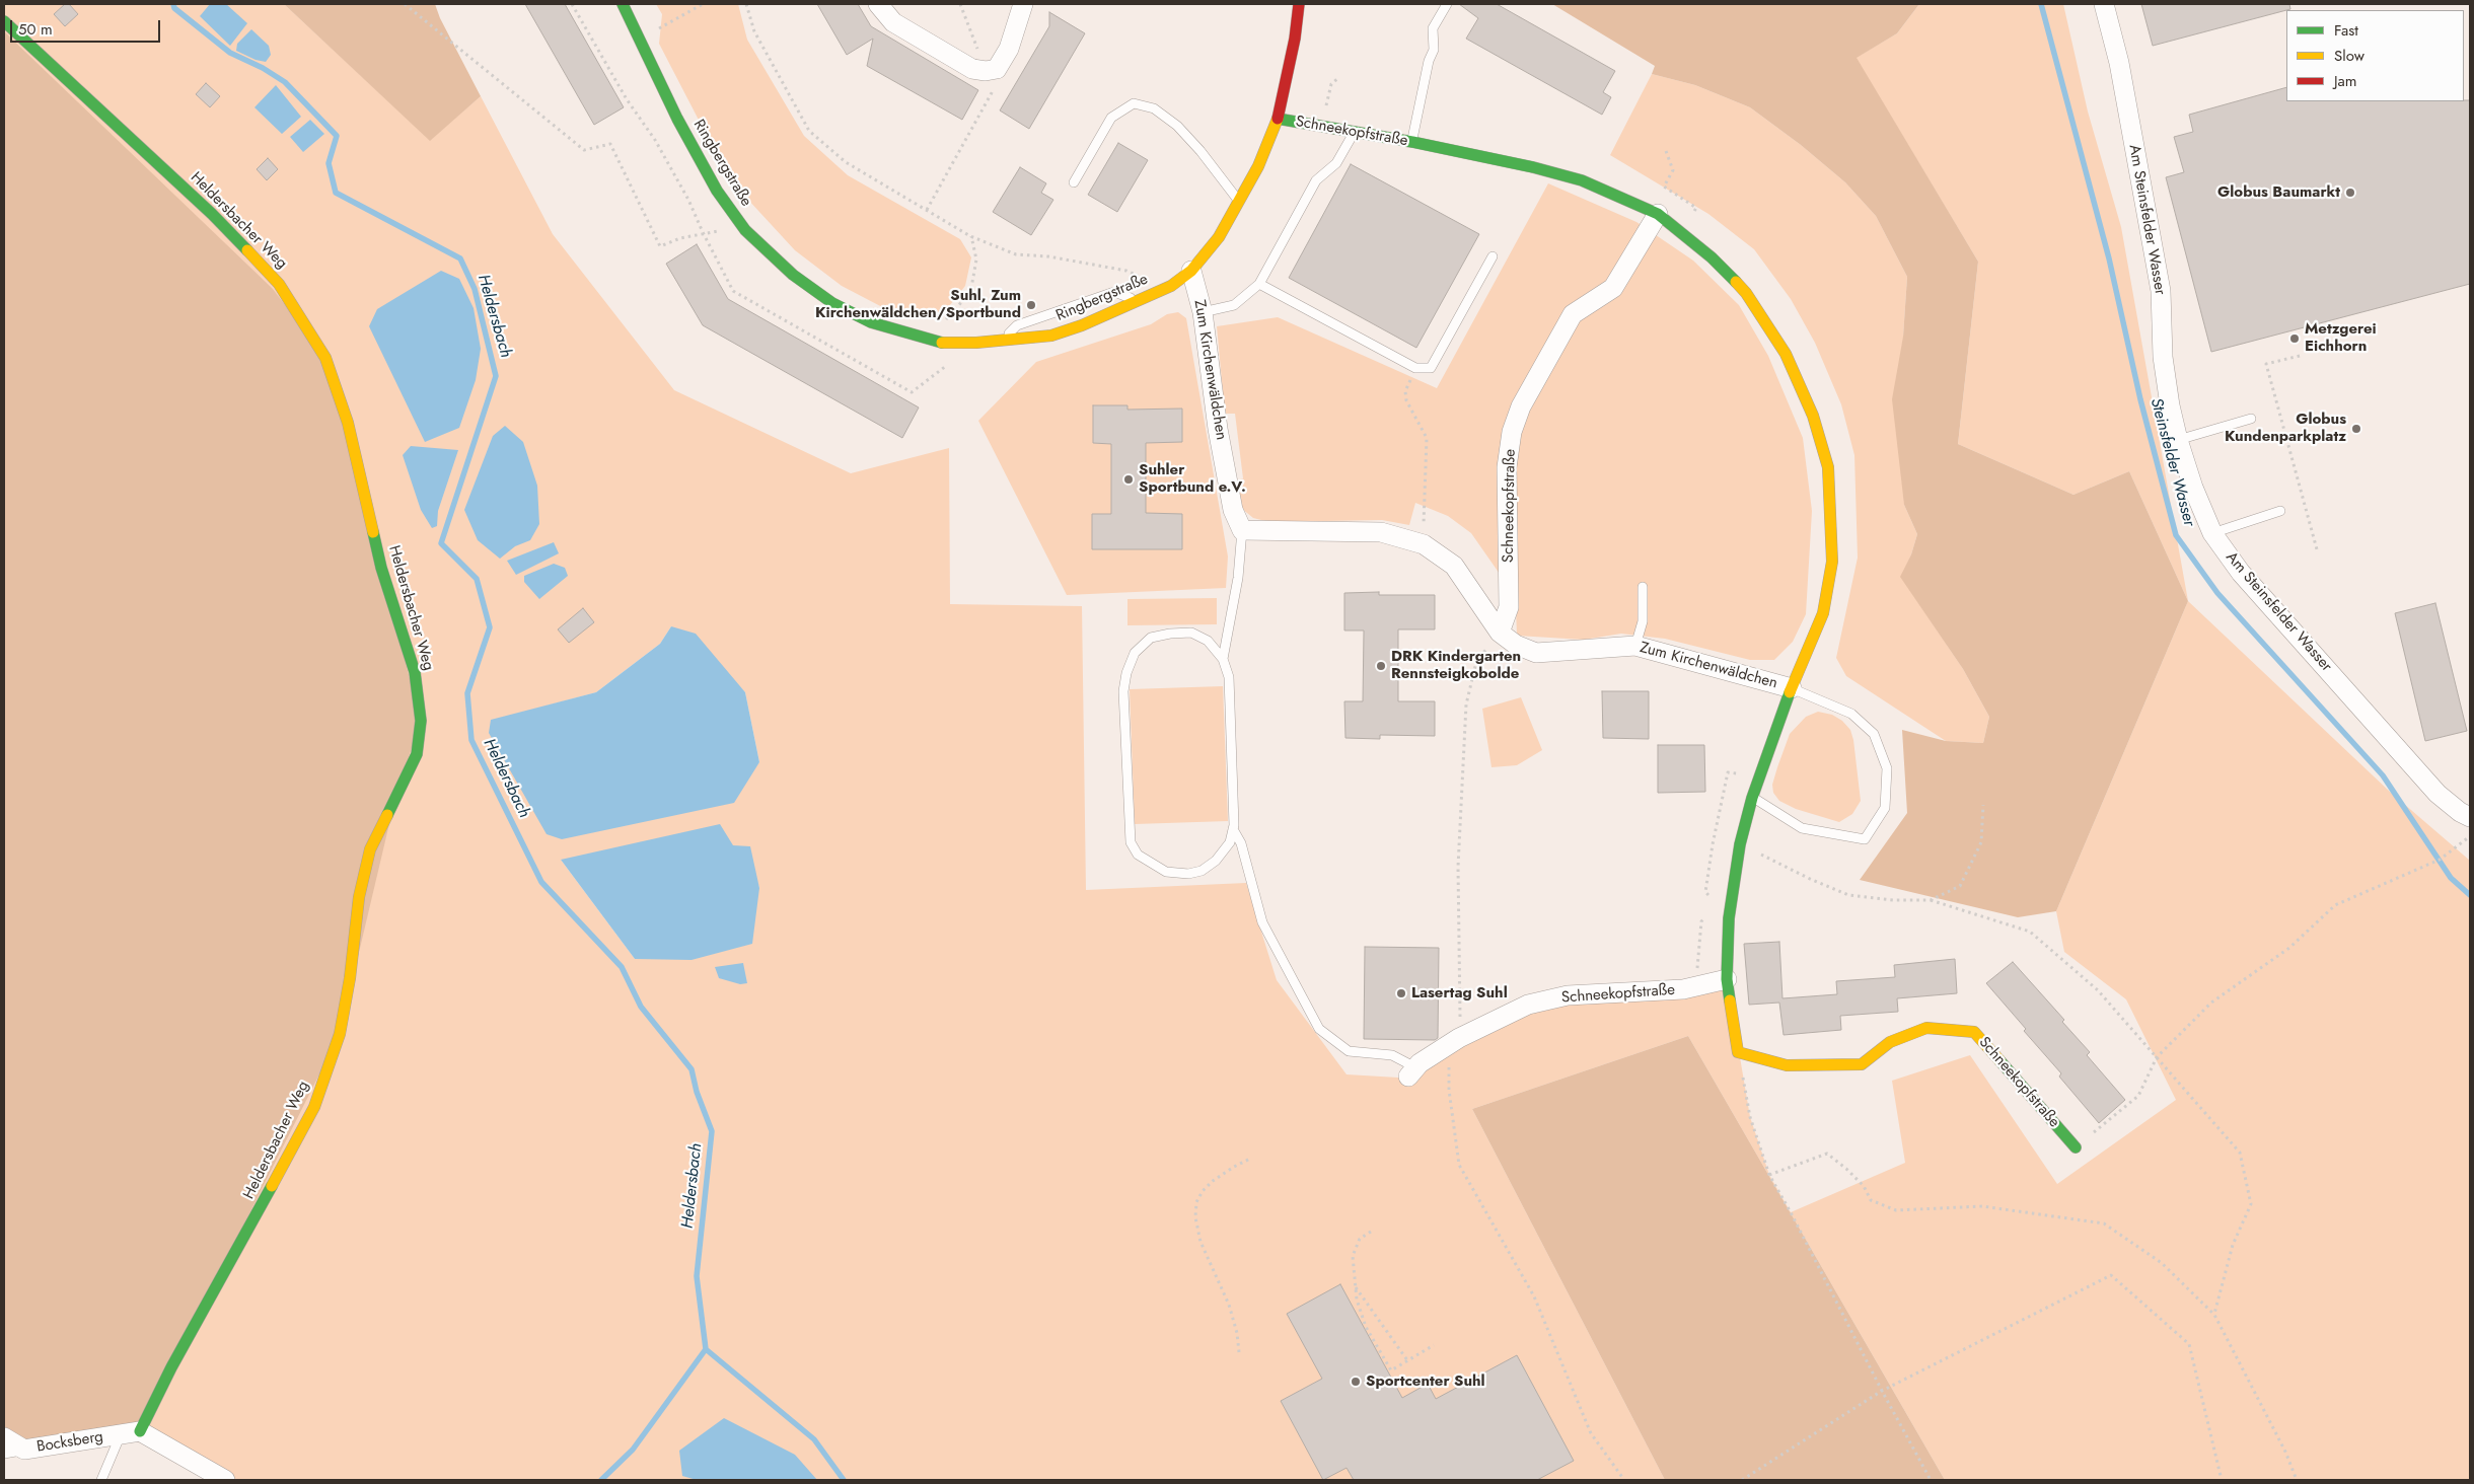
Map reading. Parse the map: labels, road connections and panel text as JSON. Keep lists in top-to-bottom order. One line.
{"streets":{"street":["Schneekopfstraße","Ringbergstraße","Am Steinsfelder Wasser","Heldersbacher Weg","Zum Kirchenwäldchen","Bocksberg"]},"crossings":[["Schneekopfstraße","Ringbergstraße"],["Schneekopfstraße","Zum Kirchenwäldchen"],["Ringbergstraße","Zum Kirchenwäldchen"],["Heldersbacher Weg","Bocksberg"]],"water":["Heldersbach","Steinsfelder Wasser"],"places":["Globus Baumarkt","Suhl, Zum Kirchenwäldchen/Sportbund","Metzgerei Eichhorn","Globus Kundenparkplatz","Suhler Sportbund e.V.","DRK Kindergarten Rennsteigkobolde","Lasertag Suhl","Sportcenter Suhl"],"legend":["Fast","Slow","Jam"],"scale_bar":"50 m"}
